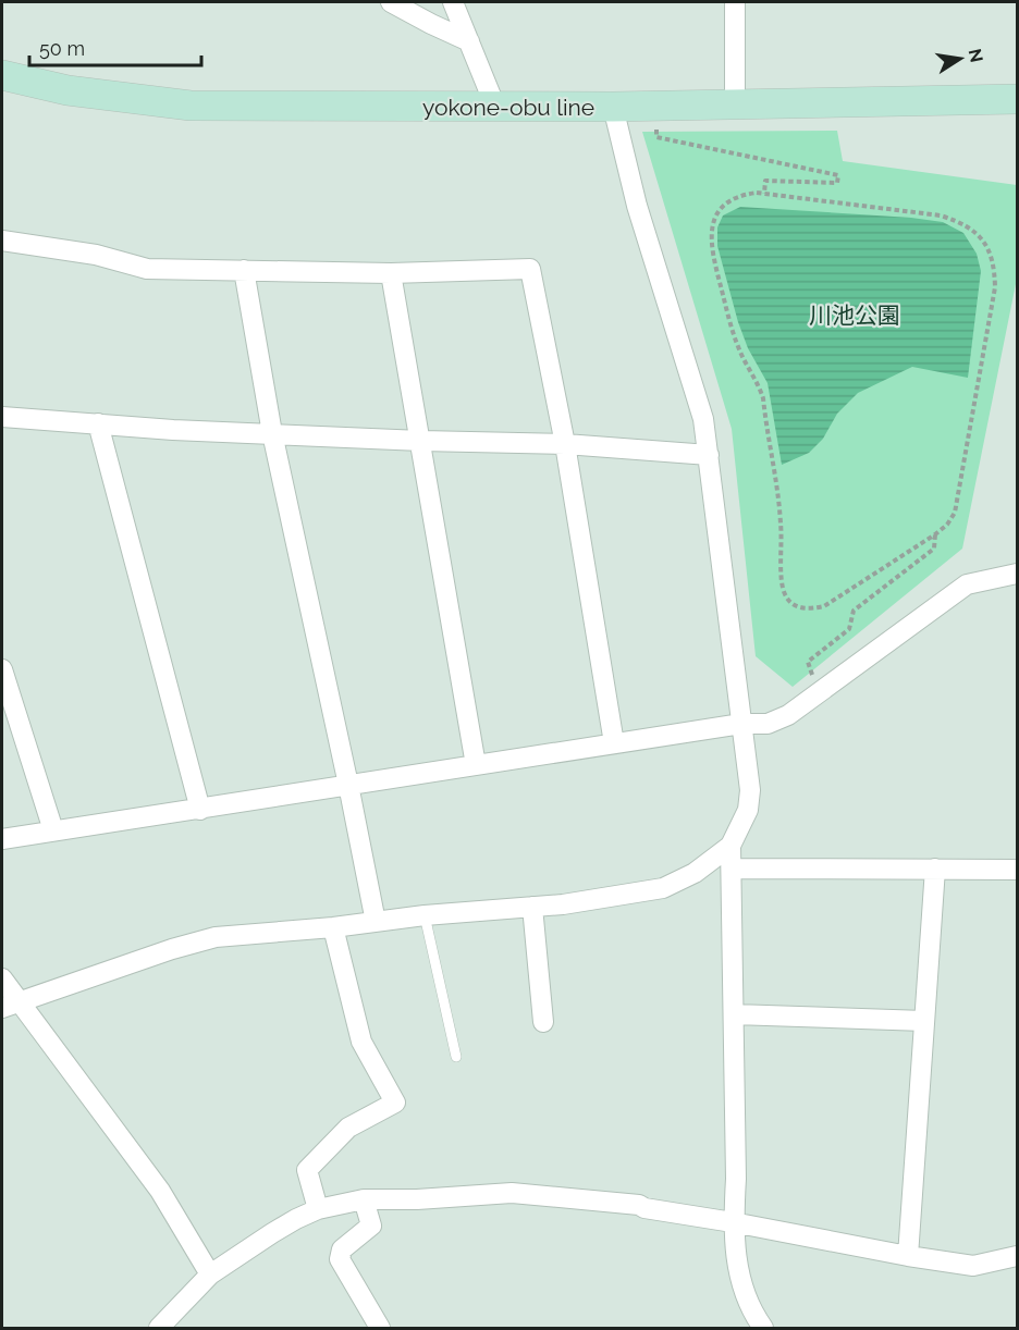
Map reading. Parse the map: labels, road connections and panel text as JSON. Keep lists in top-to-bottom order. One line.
{"streets":{"main road":["yokone-obu line"]},"parks":["川池公園"],"scale_bar":"50 m","north":"right"}
